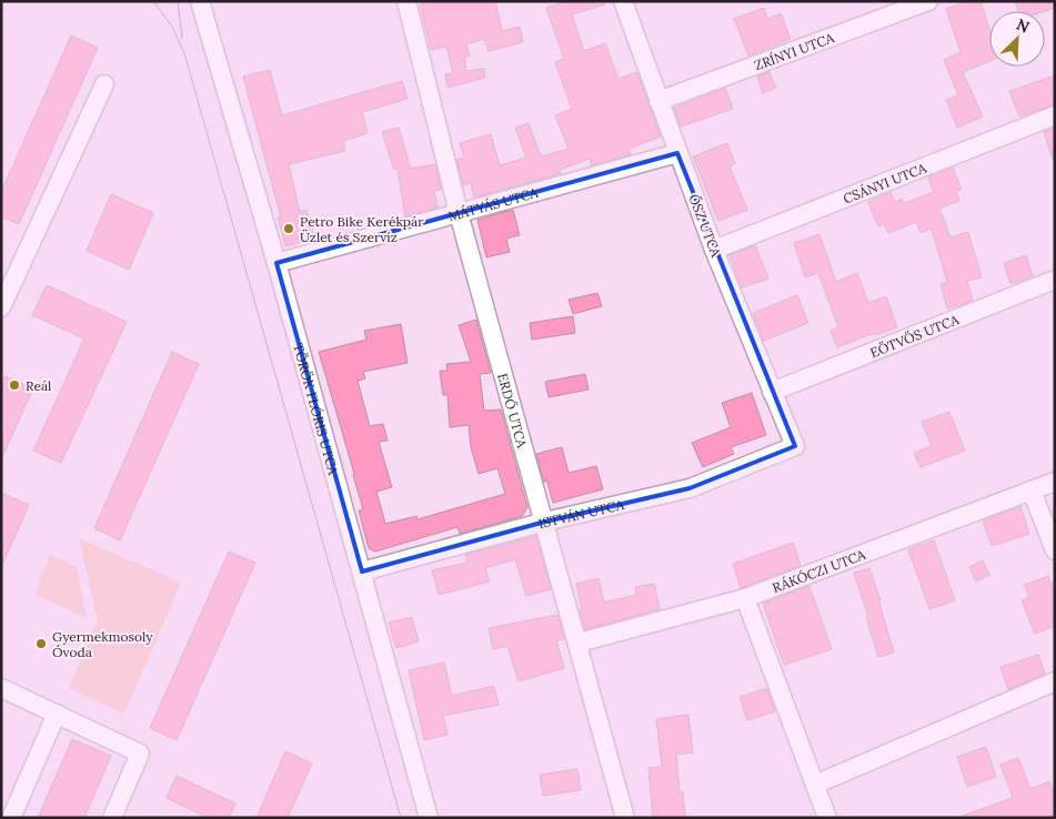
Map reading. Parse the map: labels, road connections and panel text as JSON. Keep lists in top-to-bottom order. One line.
{"streets":{"street":["ZRÍNYI UTCA","CSÁNYI UTCA","MÁTYÁS UTCA","ŐSZ UTCA","EÖTVÖS UTCA","TÖRÖK FLÓRIS UTCA","ERDŐ UTCA","ISTVÁN UTCA","RÁKÓCZI UTCA"]},"crossings":[["ZRÍNYI UTCA","ŐSZ UTCA"],["CSÁNYI UTCA","ŐSZ UTCA"],["MÁTYÁS UTCA","ŐSZ UTCA"],["MÁTYÁS UTCA","TÖRÖK FLÓRIS UTCA"],["MÁTYÁS UTCA","ERDŐ UTCA"],["ŐSZ UTCA","EÖTVÖS UTCA"],["ŐSZ UTCA","ISTVÁN UTCA"],["TÖRÖK FLÓRIS UTCA","ISTVÁN UTCA"],["ERDŐ UTCA","ISTVÁN UTCA"],["ERDŐ UTCA","RÁKÓCZI UTCA"]],"places":["Petro Bike Kerékpár Üzlet és Szervíz","Reál","Gyermekmosoly Óvoda"],"north":"top right"}
